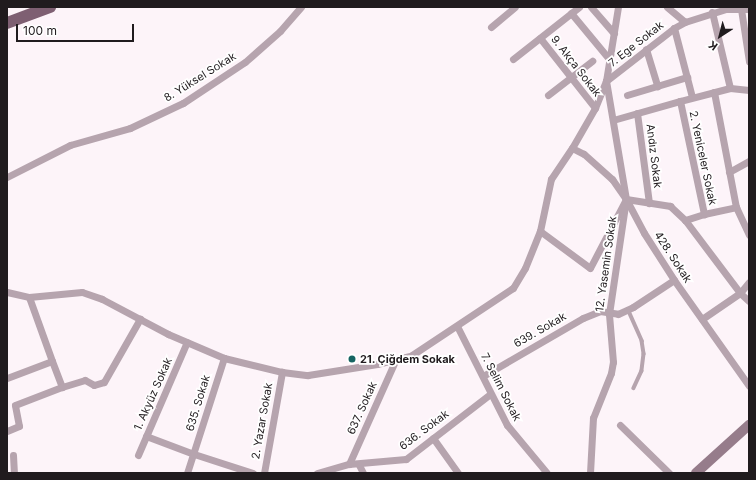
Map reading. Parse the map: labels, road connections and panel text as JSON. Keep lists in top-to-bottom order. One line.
{"streets":{"street":["7. Ege Sokak","9. Akça Sokak","8. Yüksel Sokak","Andız Sokak","2. Yeniceler Sokak","428. Sokak","12. Yasemin Sokak","639. Sokak","7. Selim Sokak","1. Akyüz Sokak","635. Sokak","637. Sokak","2. Yazar Sokak","636. Sokak"]},"crossings":[["Andız Sokak","2. Yeniceler Sokak"],["428. Sokak","12. Yasemin Sokak"],["428. Sokak","639. Sokak"],["12. Yasemin Sokak","639. Sokak"],["639. Sokak","7. Selim Sokak"],["7. Selim Sokak","636. Sokak"],["637. Sokak","636. Sokak"]],"places":["21. Çiğdem Sokak"],"scale_bar":"100 m","north":"bottom left"}
